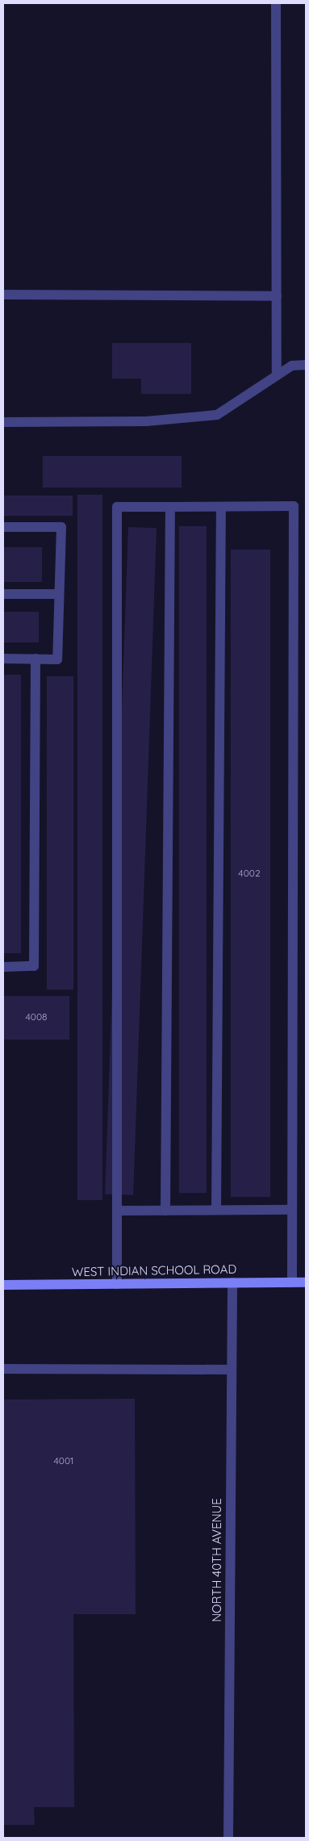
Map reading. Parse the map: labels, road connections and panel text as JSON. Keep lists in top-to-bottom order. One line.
{"streets":{"main road":["WEST INDIAN SCHOOL ROAD"],"street":["NORTH 40TH AVENUE"]},"crossings":[["WEST INDIAN SCHOOL ROAD","NORTH 40TH AVENUE"]],"house_numbers":["4002","4008","4001"]}
